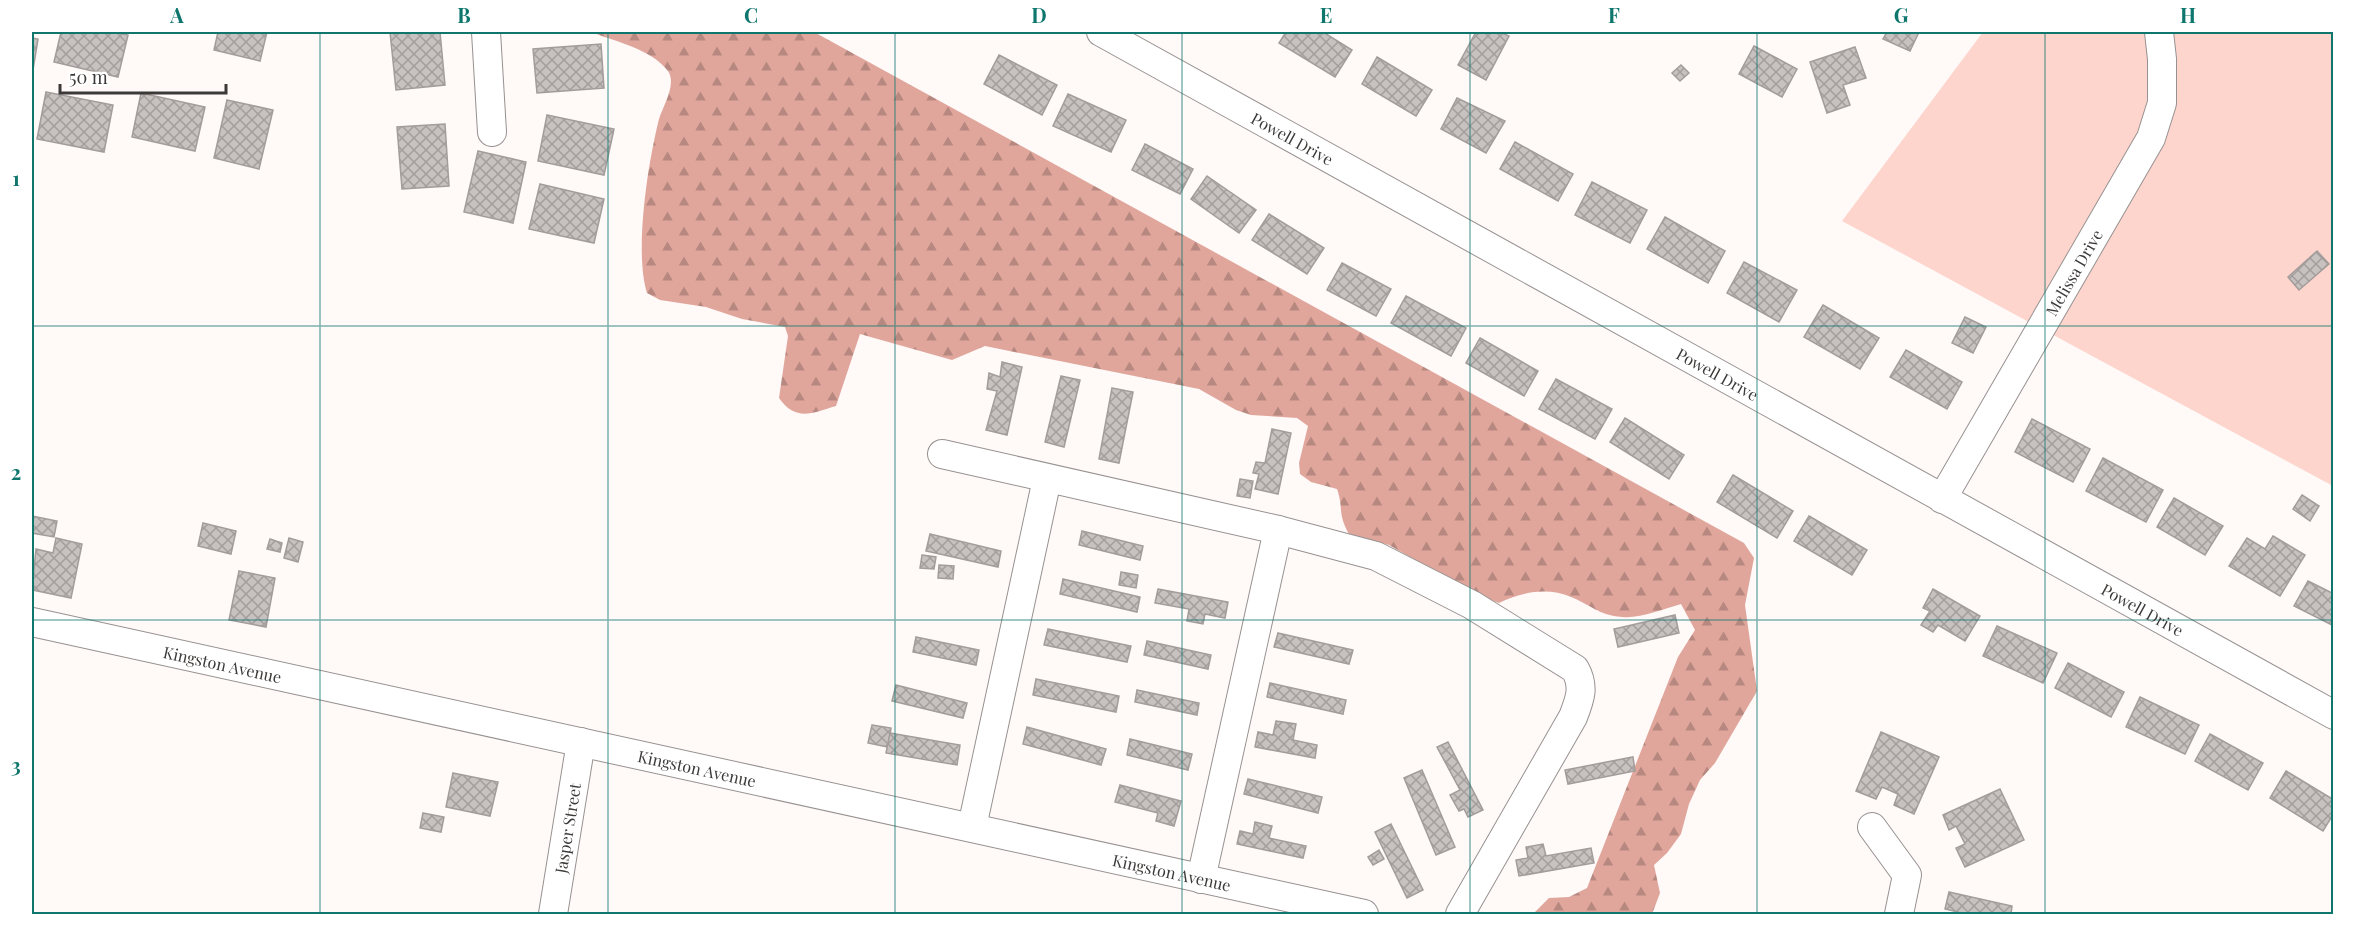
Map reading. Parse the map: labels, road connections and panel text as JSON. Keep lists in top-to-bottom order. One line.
{"streets":{"street":["Powell Drive","Melissa Drive","Kingston Avenue","Jasper Street"]},"crossings":[["Powell Drive","Melissa Drive"],["Kingston Avenue","Jasper Street"]],"scale_bar":"50 m","grid":{"columns":["A","B","C","D","E","F","G","H"],"rows":["1","2","3"]}}
